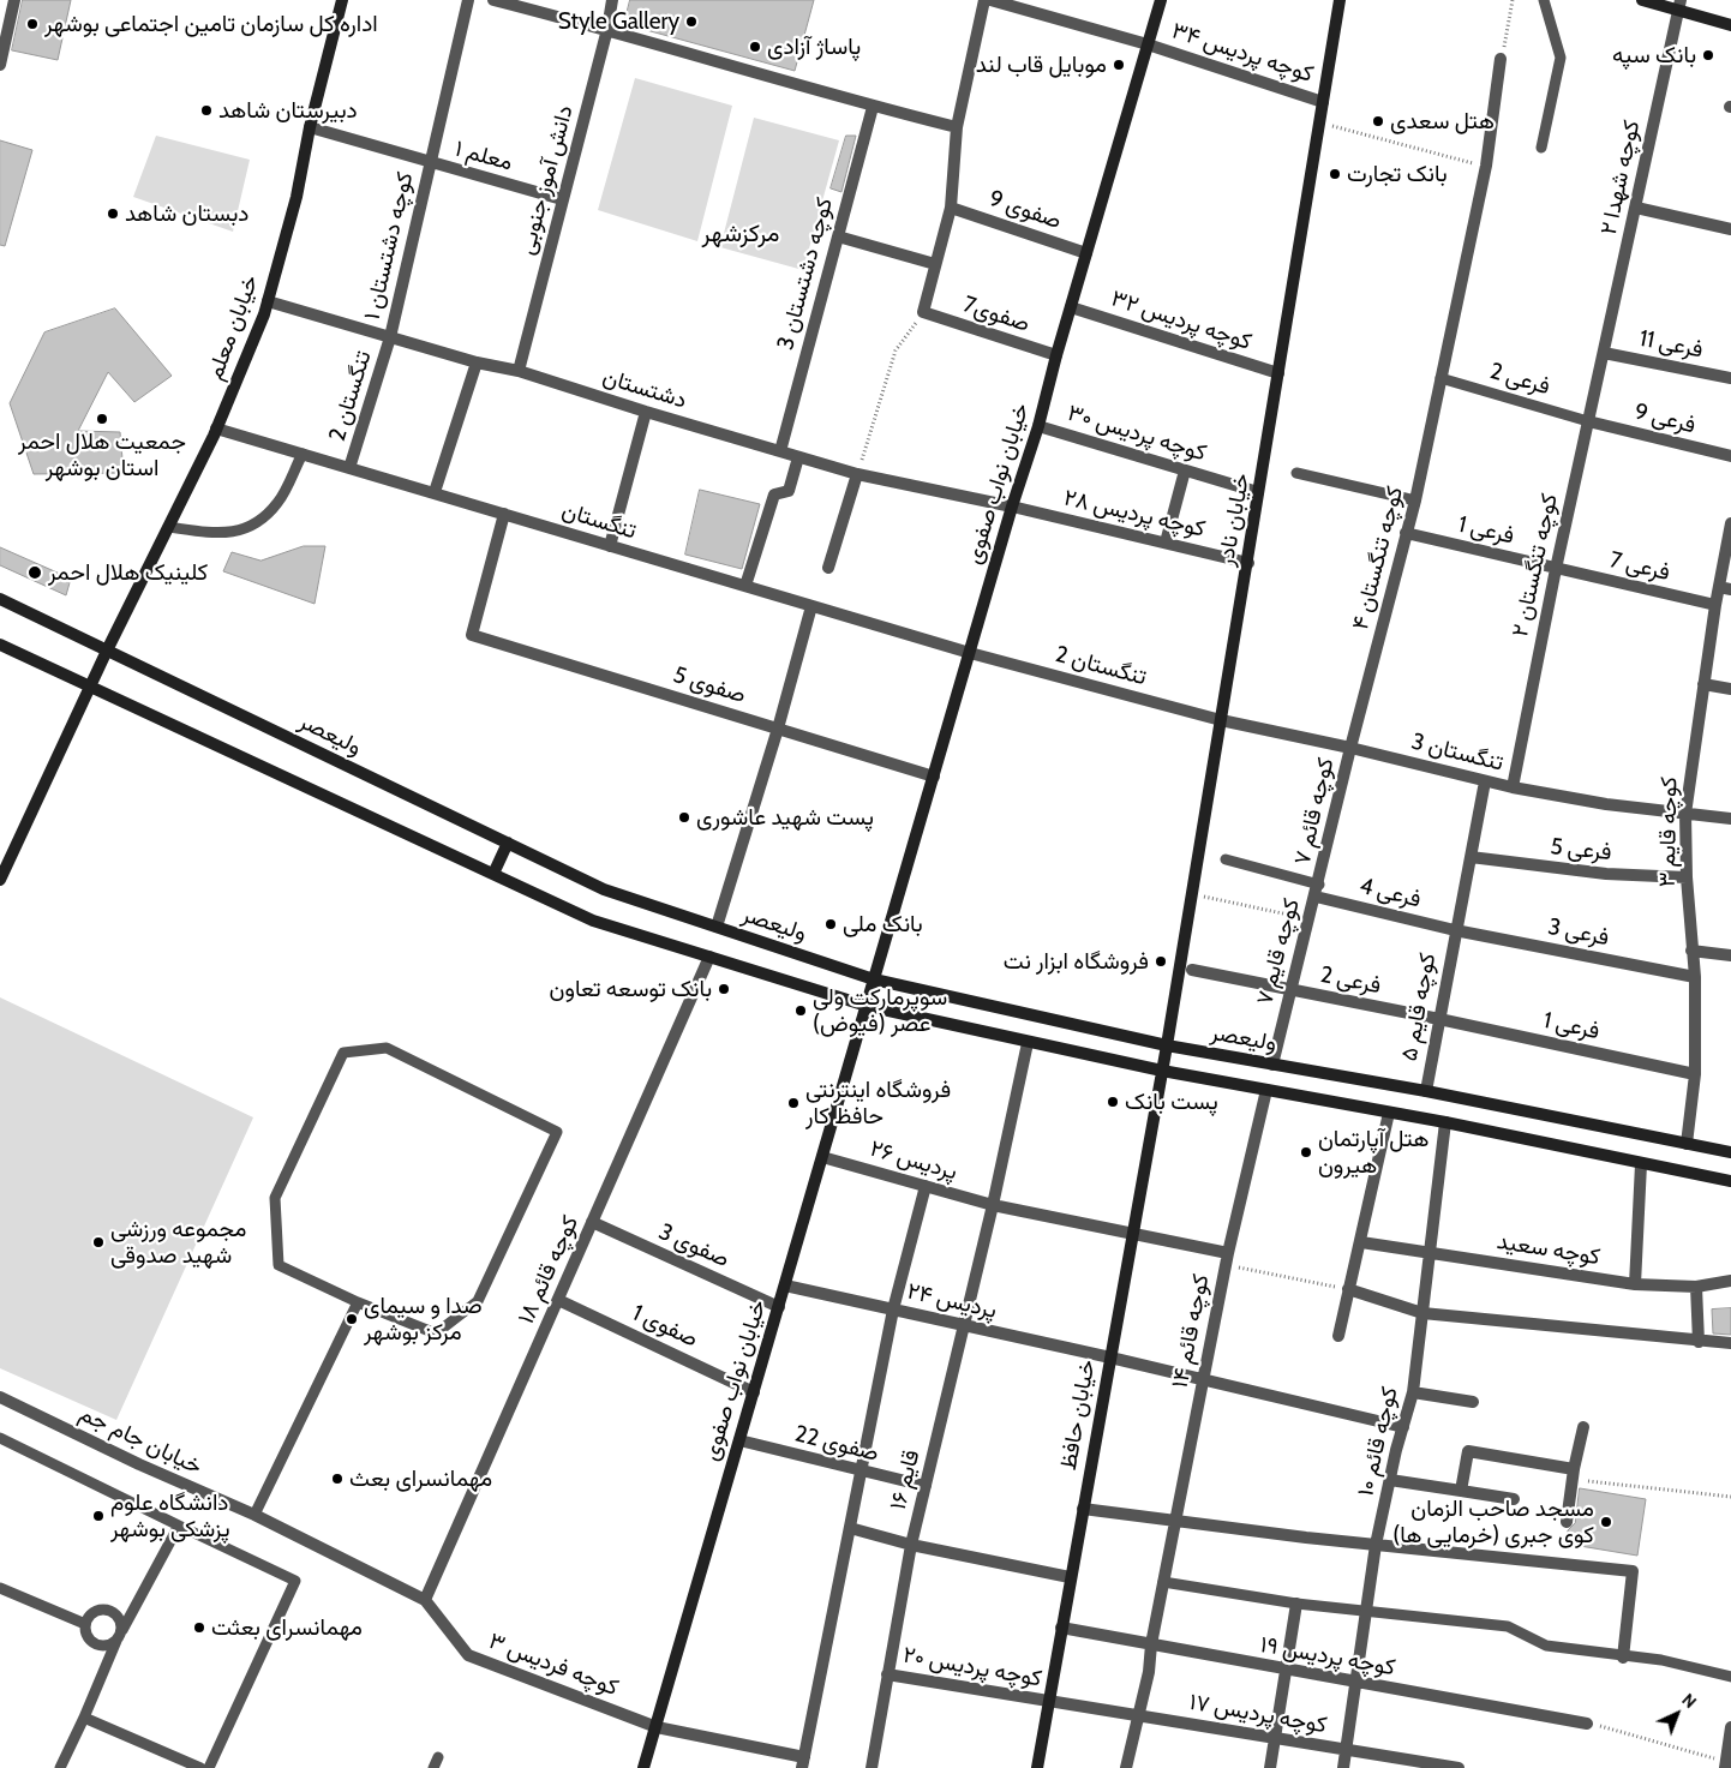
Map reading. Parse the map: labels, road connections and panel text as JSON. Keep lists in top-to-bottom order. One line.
{"streets":{"street":["کوچه پردیس ۳۴","معلم ۱","کوچه شهدا ۲","دانش آموز جنوبی","صفوی 9","کوچه دشتستان ۱","کوچه دشتستان 3","صفوی7","کوچه پردیس ۳۲","خیابان معلم","فرعی 11","فرعی 2","دشتستان","تنگستان 2","فرعی 9","کوچه پردیس ۳۰","خیابان نواب صفوی","کوچه پردیس ۲۸","خیابان نادر","تنگستان","فرعی 1","کوچه تنگستان ۴","کوچه تنگستان ۲","فرعی 7","صفوی 5","ولیعصر","تنگستان 3","کوچه قائم ۷","کوچه قایم ۳","فرعی 5","فرعی 4","فرعی 3","کوچه قایم ۷","کوچه قایم ۵","پردیس ۲۶","صفوی 3","کوچه سعید","کوچه قائم ۱۸","پردیس ۲۴","صفوی 1","کوچه قائم ۱۴","خیابان حافظ","خیابان جام جم","کوچه قائم ۱۰","صفوی 22","قایم ۱۶","کوچه پردیس ۱۹","کوچه فردیس ۳","کوچه پردیس ۲۰","کوچه پردیس ۱۷"]},"crossings":[["کوچه پردیس ۳۴","خیابان نواب صفوی"],["کوچه پردیس ۳۴","خیابان نادر"],["معلم ۱","دانش آموز جنوبی"],["معلم ۱","کوچه دشتستان ۱"],["معلم ۱","خیابان معلم"],["کوچه شهدا ۲","فرعی 11"],["کوچه شهدا ۲","کوچه تنگستان ۲"],["دانش آموز جنوبی","دشتستان"],["صفوی 9","خیابان نواب صفوی"],["کوچه دشتستان ۱","دشتستان"],["کوچه دشتستان ۱","تنگستان 2"],["کوچه دشتستان 3","دشتستان"],["صفوی7","خیابان نواب صفوی"],["کوچه پردیس ۳۲","خیابان نواب صفوی"],["کوچه پردیس ۳۲","خیابان نادر"],["خیابان معلم","دشتستان"],["خیابان معلم","تنگستان"],["خیابان معلم","ولیعصر"],["فرعی 11","کوچه تنگستان ۲"],["فرعی 2","فرعی 9"],["فرعی 2","فرعی 1"],["فرعی 2","کوچه تنگستان ۴"],["فرعی 2","کوچه تنگستان ۲"],["فرعی 2","کوچه قایم ۷"],["فرعی 2","کوچه قایم ۵"],["دشتستان","تنگستان 2"],["دشتستان","خیابان نواب صفوی"],["دشتستان","کوچه پردیس ۲۸"],["تنگستان 2","خیابان نواب صفوی"],["تنگستان 2","خیابان نادر"],["تنگستان 2","تنگستان"],["تنگستان 2","تنگستان 3"],["فرعی 9","کوچه تنگستان ۲"],["کوچه پردیس ۳۰","خیابان نواب صفوی"],["کوچه پردیس ۳۰","خیابان نادر"],["خیابان نواب صفوی","کوچه پردیس ۲۸"],["خیابان نواب صفوی","تنگستان"],["خیابان نواب صفوی","صفوی 5"],["خیابان نواب صفوی","ولیعصر"],["خیابان نواب صفوی","پردیس ۲۶"],["خیابان نواب صفوی","صفوی 3"],["خیابان نواب صفوی","پردیس ۲۴"],["خیابان نواب صفوی","صفوی 1"],["خیابان نواب صفوی","صفوی 22"],["خیابان نواب صفوی","کوچه فردیس ۳"],["کوچه پردیس ۲۸","خیابان نادر"],["خیابان نادر","ولیعصر"],["خیابان نادر","تنگستان 3"],["خیابان نادر","خیابان حافظ"],["تنگستان","صفوی 5"],["فرعی 1","کوچه تنگستان ۴"],["فرعی 1","کوچه تنگستان ۲"],["فرعی 1","فرعی 7"],["فرعی 1","کوچه قایم ۳"],["فرعی 1","کوچه قایم ۵"],["کوچه تنگستان ۴","تنگستان 3"],["کوچه تنگستان ۴","کوچه قائم ۷"],["کوچه تنگستان ۲","فرعی 7"],["کوچه تنگستان ۲","تنگستان 3"],["فرعی 7","کوچه قایم ۳"],["ولیعصر","کوچه قایم ۳"],["ولیعصر","کوچه قایم ۷"],["ولیعصر","کوچه قایم ۵"],["ولیعصر","کوچه قائم ۱۸"],["ولیعصر","کوچه قائم ۱۴"],["ولیعصر","خیابان حافظ"],["ولیعصر","کوچه قائم ۱۰"],["ولیعصر","قایم ۱۶"],["تنگستان 3","کوچه قائم ۷"],["تنگستان 3","کوچه قایم ۳"],["تنگستان 3","کوچه قایم ۵"],["کوچه قائم ۷","فرعی 4"],["کوچه قائم ۷","کوچه قایم ۷"],["کوچه قایم ۳","فرعی 5"],["کوچه قایم ۳","فرعی 3"],["فرعی 5","کوچه قایم ۵"],["فرعی 4","فرعی 3"],["فرعی 4","کوچه قایم ۷"],["فرعی 4","کوچه قایم ۵"],["فرعی 3","کوچه قایم ۵"],["پردیس ۲۶","کوچه قائم ۱۴"],["پردیس ۲۶","خیابان حافظ"],["پردیس ۲۶","قایم ۱۶"],["صفوی 3","کوچه قائم ۱۸"],["کوچه سعید","کوچه قائم ۱۰"],["کوچه قائم ۱۸","صفوی 1"],["کوچه قائم ۱۸","خیابان جام جم"],["کوچه قائم ۱۸","کوچه فردیس ۳"],["پردیس ۲۴","کوچه قائم ۱۴"],["پردیس ۲۴","خیابان حافظ"],["پردیس ۲۴","کوچه قائم ۱۰"],["پردیس ۲۴","قایم ۱۶"],["کوچه قائم ۱۴","کوچه پردیس ۱۹"],["کوچه قائم ۱۴","کوچه پردیس ۱۷"],["خیابان حافظ","کوچه پردیس ۱۹"],["خیابان حافظ","کوچه پردیس ۲۰"],["خیابان حافظ","کوچه پردیس ۱۷"],["خیابان جام جم","کوچه فردیس ۳"],["کوچه قائم ۱۰","کوچه پردیس ۱۹"],["کوچه قائم ۱۰","کوچه پردیس ۱۷"],["صفوی 22","قایم ۱۶"],["قایم ۱۶","کوچه پردیس ۲۰"],["کوچه پردیس ۲۰","کوچه پردیس ۱۷"]],"districts":["مرکزشهر"],"places":["Style Gallery","اداره کل سازمان تامین اجتماعی بوشهر","پاساژ آزادی","بانک سپه","موبایل قاب لند","دبیرستان شاهد","هتل سعدی","بانک تجارت","دبستان شاهد","جمعیت هلال احمر استان بوشهر","کلینیک هلال احمر","پست شهید عاشوری","بانک ملی","فروشگاه ابزار نت","بانک توسعه تعاون","سوپرمارکت ولی عصر (فیوض)","پست بانک","فروشگاه اینترنتی حافظ کار","هتل آپارتمان هیرون","مجموعه ورزشی شهید صدوقی","صدا و سیمای مرکز بوشهر","مهمانسرای بعث","دانشگاه علوم پزشکی بوشهر","مسجد صاحب الزمان (خرمایی ها) کوی جبری","مهمانسرای بعثت"],"north":"top right"}
